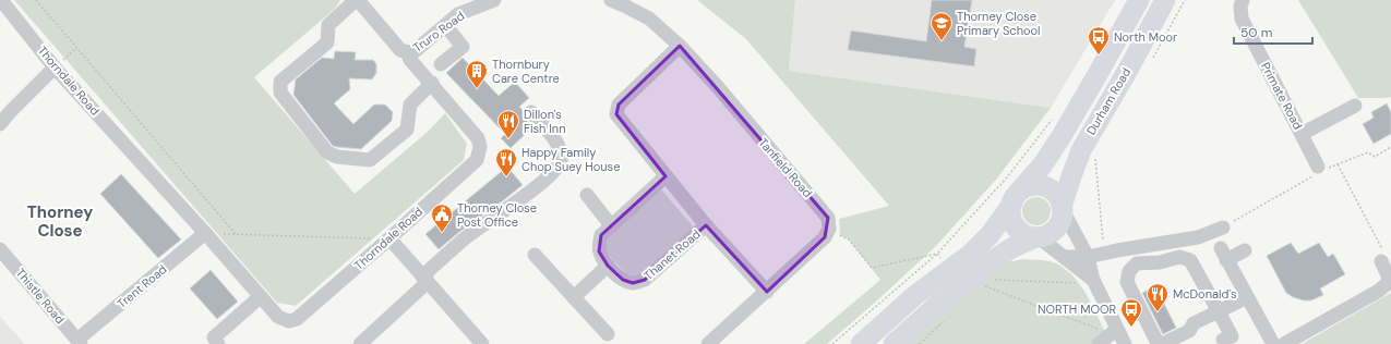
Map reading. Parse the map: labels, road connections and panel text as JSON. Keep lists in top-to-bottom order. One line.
{"streets":{"highway":["Durham Road"],"street":["Truro Road","Thorndale Road","Primate Road","Tanfield Road","Thanet Road","Trent Road","Thistle Road"]},"crossings":[["Truro Road","Thorndale Road"],["Thorndale Road","Trent Road"],["Tanfield Road","Thanet Road"],["Trent Road","Thistle Road"]],"districts":["Thorney Close"],"places":{"school or university":["Thorney Close Primary School"],"bus stop":["North Moor","NORTH MOOR"],"building":["Thornbury Care Centre"],"restaurant":["Dillon's Fish Inn","Happy Family Chop Suey House","McDonald's"],"public building":["Thorney Close Post Office"]},"scale_bar":"50 m"}
